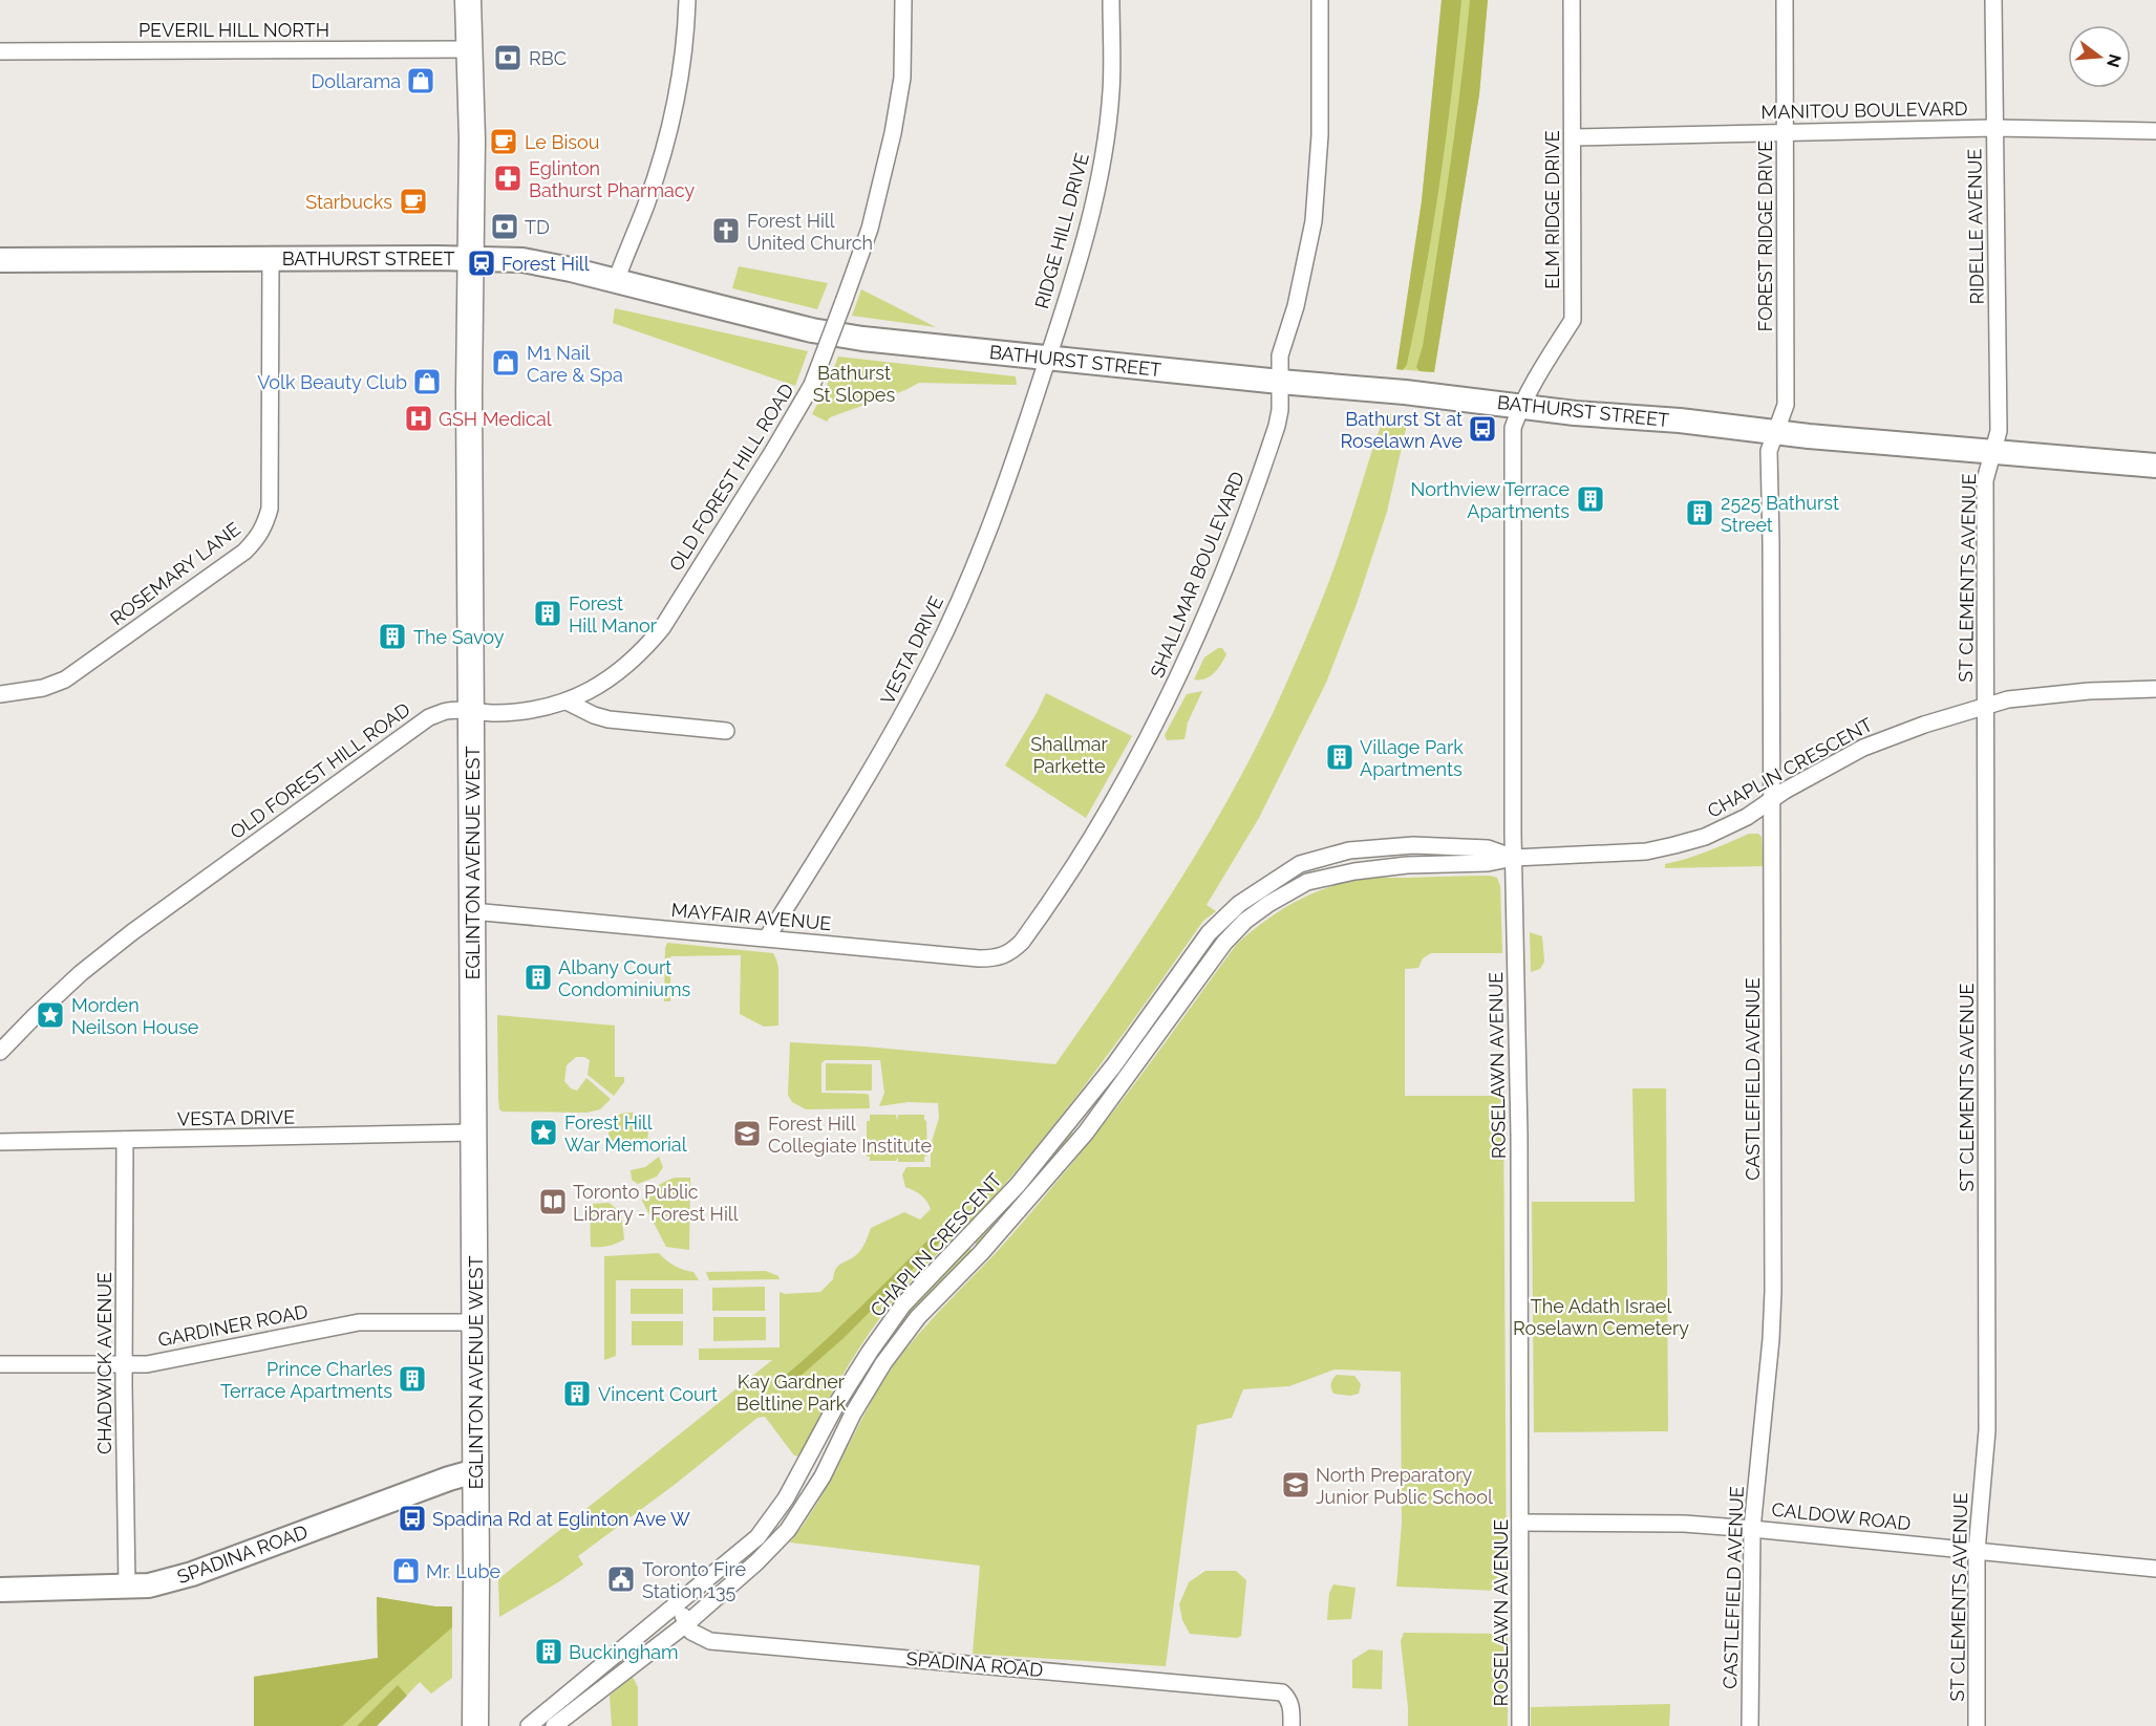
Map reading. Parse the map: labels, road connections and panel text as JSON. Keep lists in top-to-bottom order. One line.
{"streets":{"main road":["BATHURST STREET","EGLINTON AVENUE WEST","SPADINA ROAD"],"street":["PEVERIL HILL NORTH","MANITOU BOULEVARD","ELM RIDGE DRIVE","RIDELLE AVENUE","RIDGE HILL DRIVE","FOREST RIDGE DRIVE","OLD FOREST HILL ROAD","ROSEMARY LANE","SHALLMAR BOULEVARD","ST CLEMENTS AVENUE","VESTA DRIVE","CHAPLIN CRESCENT","MAYFAIR AVENUE","ROSELAWN AVENUE","CASTLEFIELD AVENUE","GARDINER ROAD","CHADWICK AVENUE","CALDOW ROAD"]},"crossings":[["PEVERIL HILL NORTH","EGLINTON AVENUE WEST"],["MANITOU BOULEVARD","ELM RIDGE DRIVE"],["MANITOU BOULEVARD","RIDELLE AVENUE"],["MANITOU BOULEVARD","FOREST RIDGE DRIVE"],["ELM RIDGE DRIVE","BATHURST STREET"],["ELM RIDGE DRIVE","ROSELAWN AVENUE"],["RIDELLE AVENUE","BATHURST STREET"],["RIDELLE AVENUE","ST CLEMENTS AVENUE"],["RIDGE HILL DRIVE","BATHURST STREET"],["RIDGE HILL DRIVE","VESTA DRIVE"],["FOREST RIDGE DRIVE","BATHURST STREET"],["FOREST RIDGE DRIVE","CASTLEFIELD AVENUE"],["BATHURST STREET","ROSEMARY LANE"],["BATHURST STREET","SHALLMAR BOULEVARD"],["BATHURST STREET","ST CLEMENTS AVENUE"],["BATHURST STREET","VESTA DRIVE"],["BATHURST STREET","EGLINTON AVENUE WEST"],["BATHURST STREET","ROSELAWN AVENUE"],["BATHURST STREET","CASTLEFIELD AVENUE"],["OLD FOREST HILL ROAD","EGLINTON AVENUE WEST"],["SHALLMAR BOULEVARD","MAYFAIR AVENUE"],["ST CLEMENTS AVENUE","CHAPLIN CRESCENT"],["ST CLEMENTS AVENUE","CALDOW ROAD"],["VESTA DRIVE","EGLINTON AVENUE WEST"],["VESTA DRIVE","MAYFAIR AVENUE"],["VESTA DRIVE","CHADWICK AVENUE"],["CHAPLIN CRESCENT","ROSELAWN AVENUE"],["CHAPLIN CRESCENT","CASTLEFIELD AVENUE"],["CHAPLIN CRESCENT","SPADINA ROAD"],["EGLINTON AVENUE WEST","MAYFAIR AVENUE"],["EGLINTON AVENUE WEST","GARDINER ROAD"],["EGLINTON AVENUE WEST","SPADINA ROAD"],["ROSELAWN AVENUE","CALDOW ROAD"],["CASTLEFIELD AVENUE","CALDOW ROAD"],["GARDINER ROAD","CHADWICK AVENUE"],["CHADWICK AVENUE","SPADINA ROAD"]],"parks":["Bathurst St Slopes","Shallmar Parkette","The Adath Israel Roselawn Cemetery","Kay Gardner Beltline Park"],"places":{"bank":["RBC","TD"],"shop":["Dollarama","M1 Nail Care & Spa","Volk Beauty Club","Mr. Lube"],"cafe":["Le Bisou","Starbucks"],"pharmacy":["Eglinton Bathurst Pharmacy"],"church":["Forest Hill United Church"],"station":["Forest Hill"],"hospital":["GSH Medical"],"bus stop":["Bathurst St at Roselawn Ave","Spadina Rd at Eglinton Ave W"],"building":["Northview Terrace Apartments","2525 Bathurst Street","Forest Hill Manor","The Savoy","Village Park Apartments","Albany Court Condominiums","Prince Charles Terrace Apartments","Vincent Court","Buckingham"],"place":["Morden Neilson House","Forest Hill War Memorial"],"school or university":["Forest Hill Collegiate Institute","North Preparatory Junior Public School"],"library":["Toronto Public Library - Forest Hill"],"public building":["Toronto Fire Station 135"]},"north":"right"}
